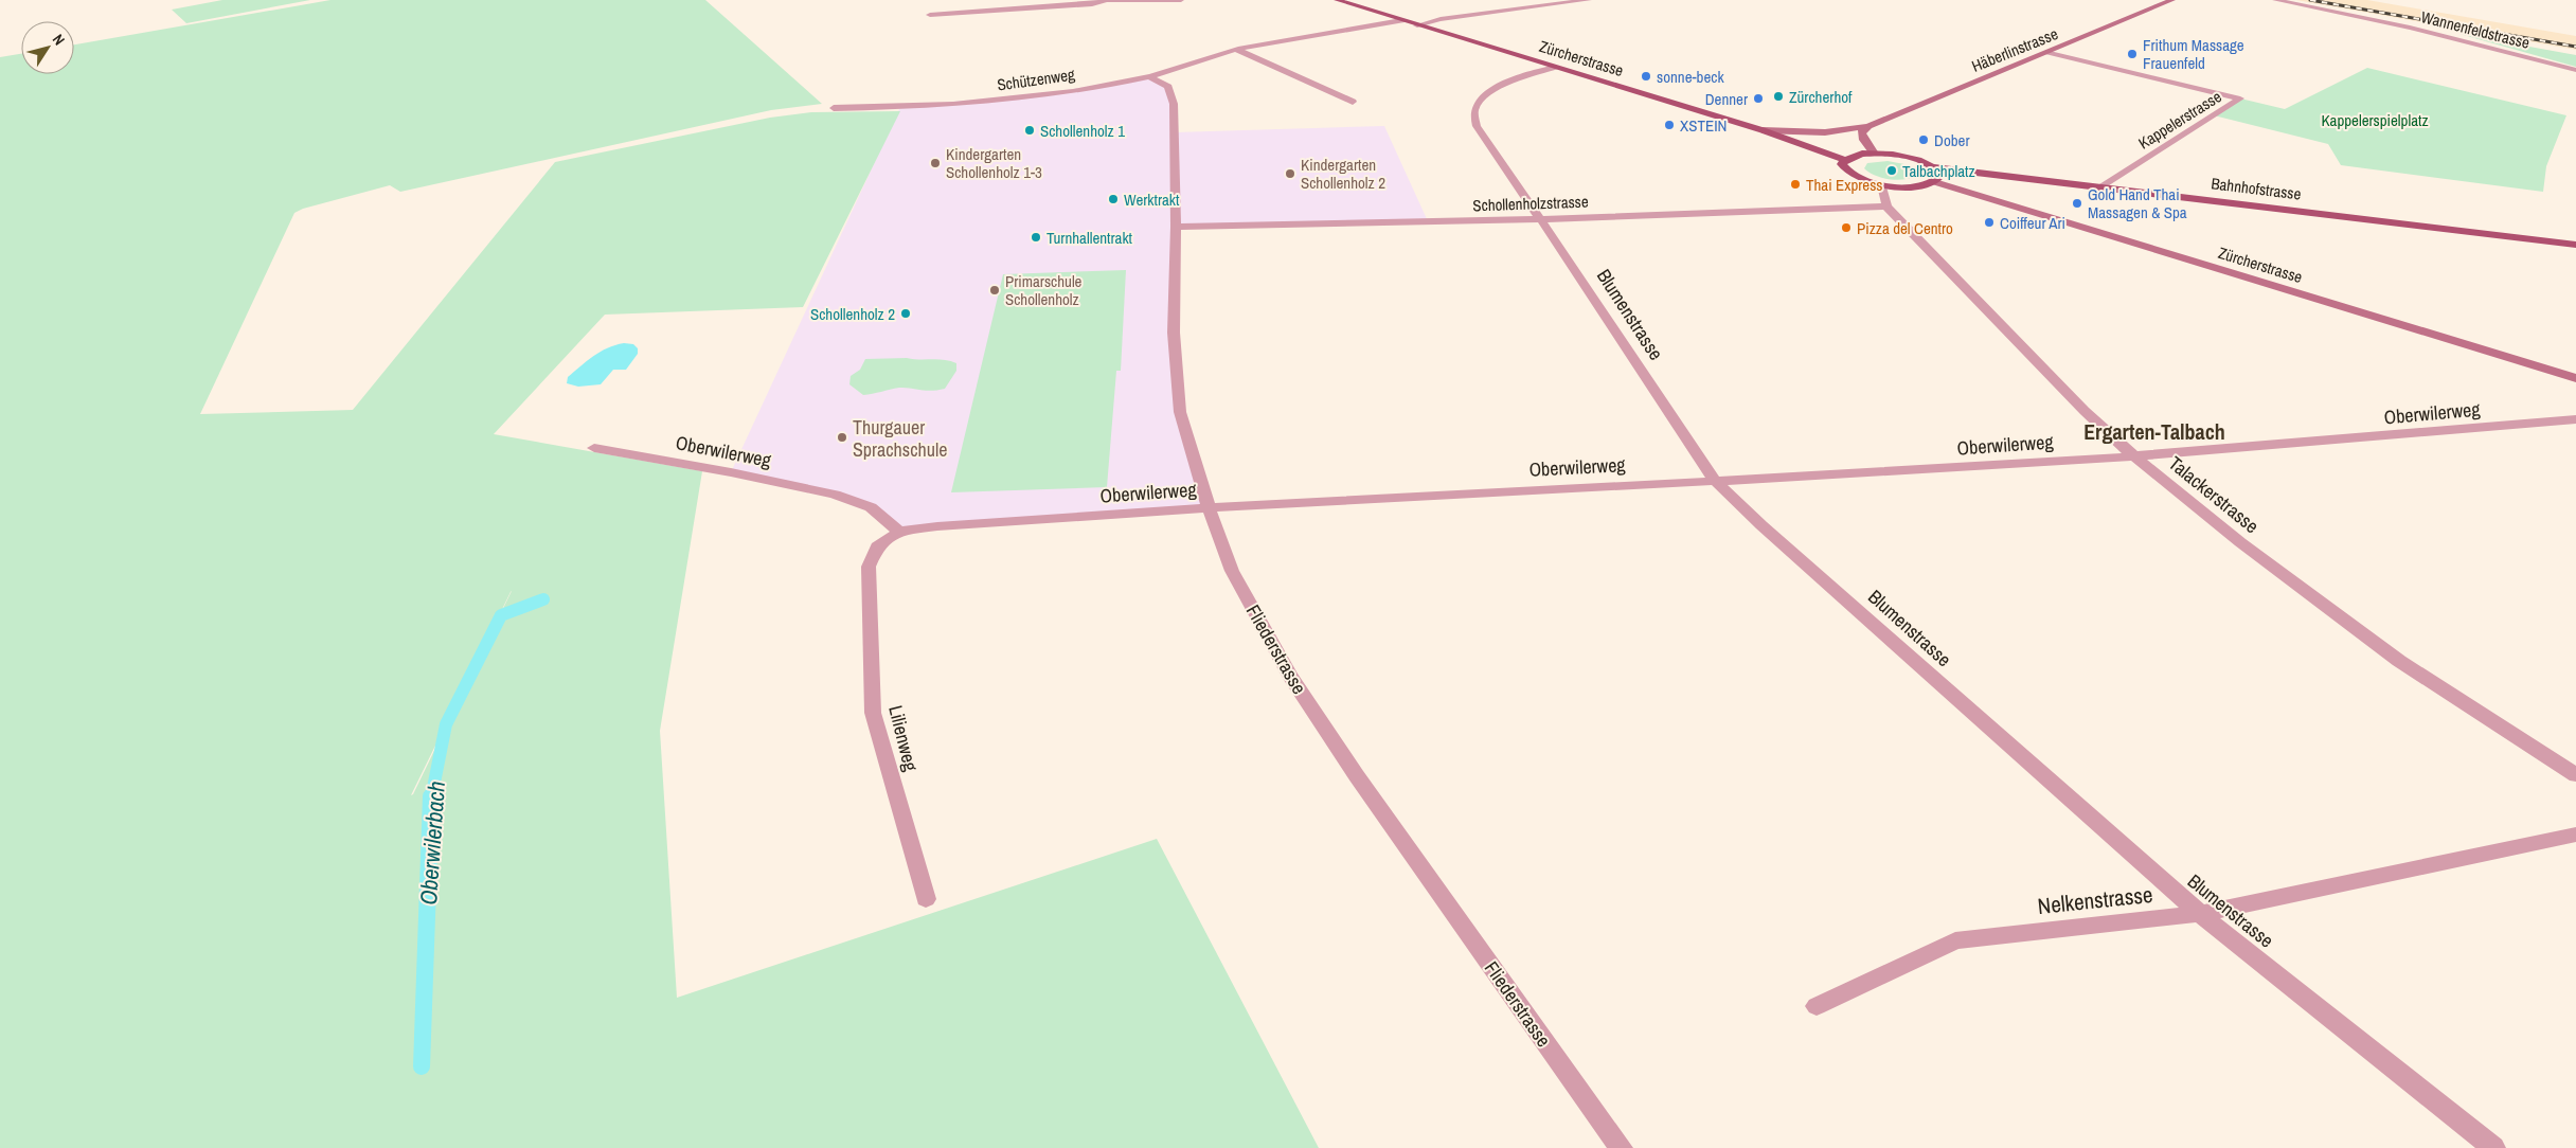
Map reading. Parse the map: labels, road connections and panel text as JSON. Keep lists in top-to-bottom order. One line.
{"streets":{"main road":["Zürcherstrasse","Bahnhofstrasse"],"street":["Wannenfeldstrasse","Häberlinstrasse","Schützenweg","Kappelerstrasse","Schollenholzstrasse","Blumenstrasse","Oberwilerweg","Talackerstrasse","Fliederstrasse","Lilienweg","Nelkenstrasse"]},"crossings":[["Häberlinstrasse","Zürcherstrasse"],["Häberlinstrasse","Kappelerstrasse"],["Zürcherstrasse","Schützenweg"],["Zürcherstrasse","Blumenstrasse"],["Schützenweg","Fliederstrasse"],["Kappelerstrasse","Bahnhofstrasse"],["Schollenholzstrasse","Blumenstrasse"],["Schollenholzstrasse","Talackerstrasse"],["Schollenholzstrasse","Fliederstrasse"],["Blumenstrasse","Oberwilerweg"],["Blumenstrasse","Nelkenstrasse"],["Oberwilerweg","Talackerstrasse"],["Oberwilerweg","Fliederstrasse"],["Oberwilerweg","Lilienweg"]],"districts":["Ergarten-Talbach"],"water":["Oberwilerbach"],"parks":["Kappelerspielplatz"],"places":["Frithum Massage Frauenfeld","sonne-beck","Zürcherhof","Denner","XSTEIN","Schollenholz 1","Dober","Kindergarten Schollenholz 1-3","Talbachplatz","Kindergarten Schollenholz 2","Thai Express","Werktrakt","Gold Hand Thai Massagen & Spa","Coiffeur Ari","Pizza del Centro","Turnhallentrakt","Primarschule Schollenholz","Schollenholz 2","Thurgauer Sprachschule"],"north":"top right"}
